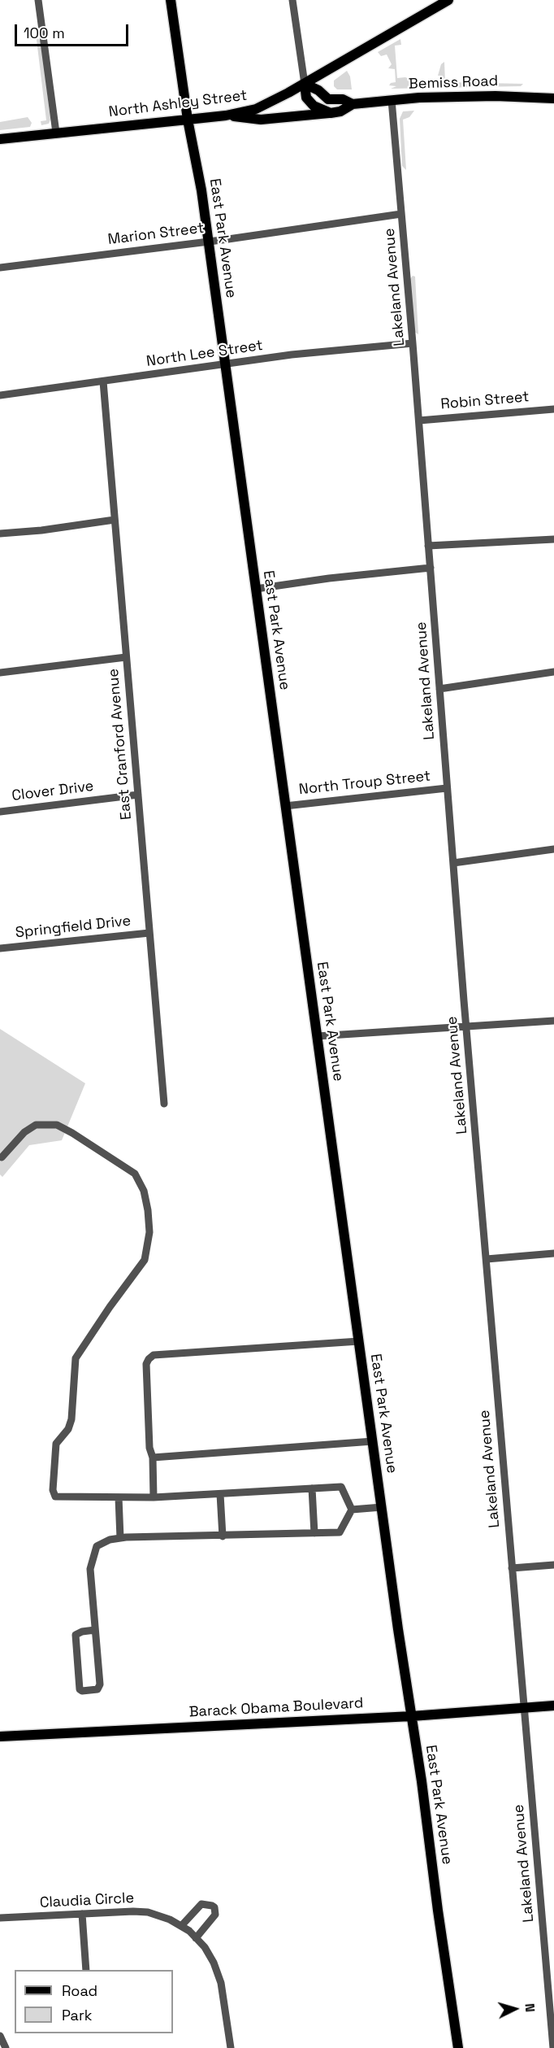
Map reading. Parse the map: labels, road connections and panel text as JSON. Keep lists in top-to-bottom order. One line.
{"streets":{"main road":["Bemiss Road","North Ashley Street","East Park Avenue","Barack Obama Boulevard"],"street":["Marion Street","Lakeland Avenue","North Lee Street","Robin Street","East Cranford Avenue","North Troup Street","Clover Drive","Springfield Drive","Claudia Circle"]},"crossings":[["Bemiss Road","North Ashley Street"],["Bemiss Road","Lakeland Avenue"],["North Ashley Street","East Park Avenue"],["Marion Street","East Park Avenue"],["Marion Street","Lakeland Avenue"],["East Park Avenue","North Lee Street"],["East Park Avenue","North Troup Street"],["East Park Avenue","Barack Obama Boulevard"],["Lakeland Avenue","North Lee Street"],["Lakeland Avenue","Robin Street"],["Lakeland Avenue","North Troup Street"],["Lakeland Avenue","Barack Obama Boulevard"],["North Lee Street","East Cranford Avenue"],["East Cranford Avenue","Clover Drive"],["East Cranford Avenue","Springfield Drive"]],"legend":["Road","Park"],"scale_bar":"100 m","north":"right"}
